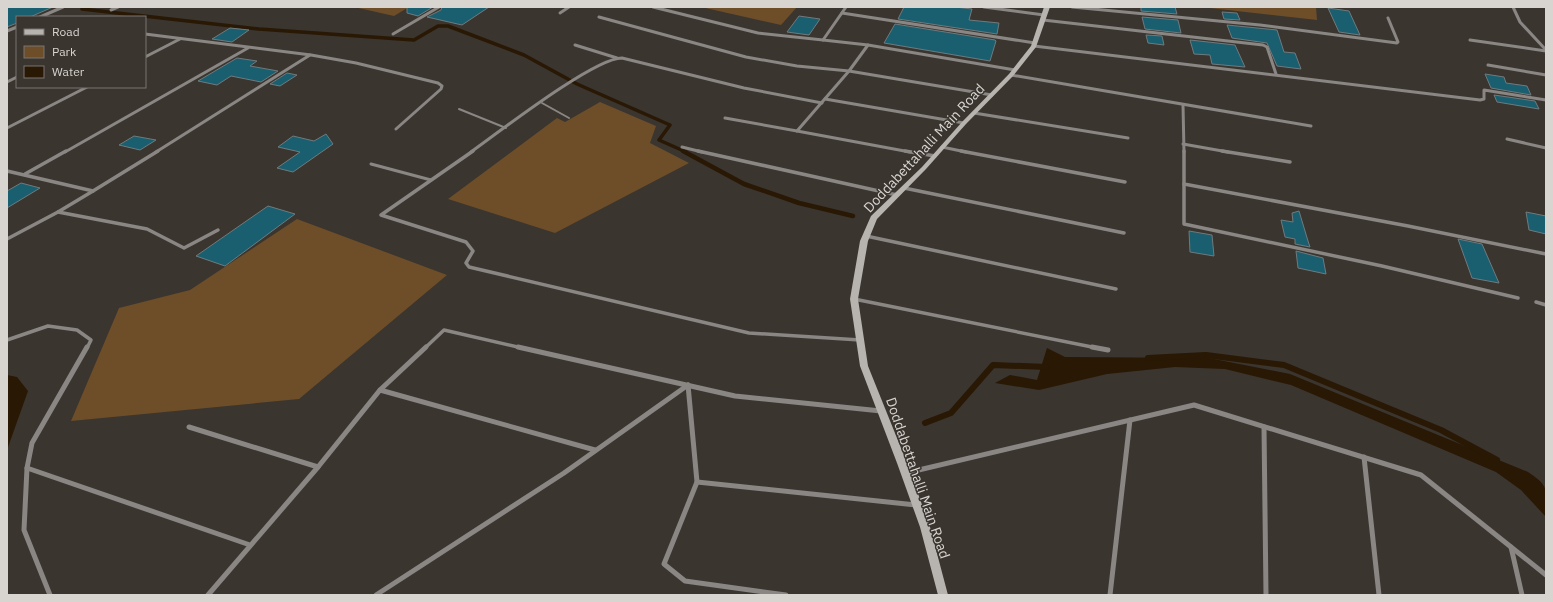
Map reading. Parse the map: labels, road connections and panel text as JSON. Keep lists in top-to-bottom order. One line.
{"streets":{"street":["Doddabettahalli Main Road"]},"legend":["Road","Park","Water"]}
